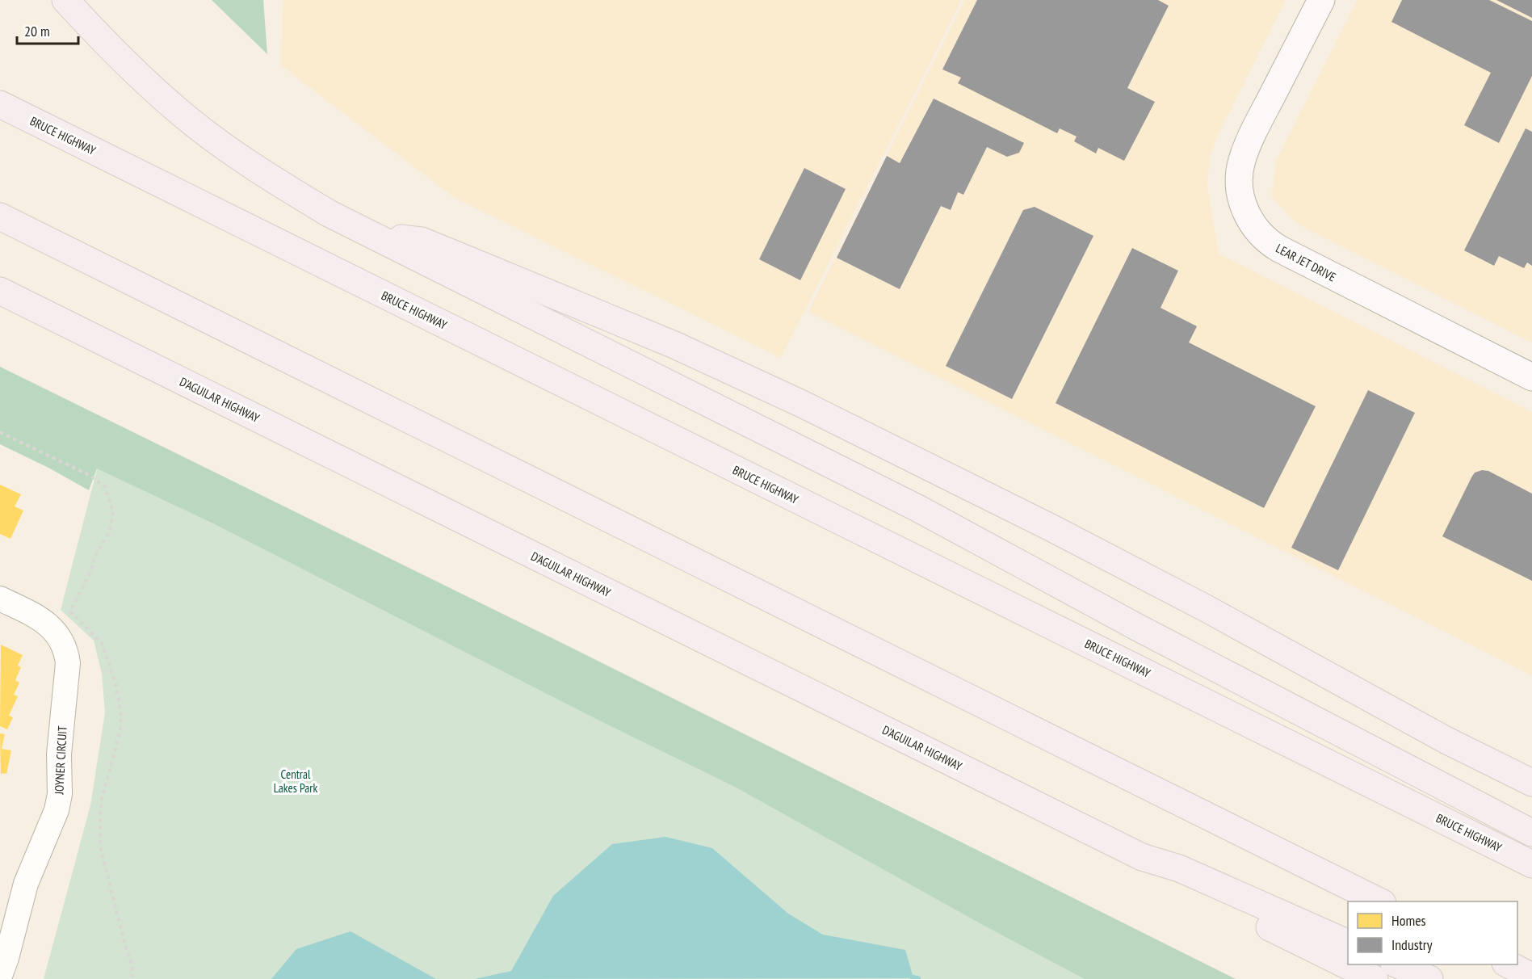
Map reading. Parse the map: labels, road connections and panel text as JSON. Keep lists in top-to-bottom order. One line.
{"streets":{"highway":["BRUCE HIGHWAY","D'AGUILAR HIGHWAY"],"street":["LEAR JET DRIVE","JOYNER CIRCUIT"]},"parks":["Central Lakes Park"],"legend":["Homes","Industry"],"scale_bar":"20 m"}
